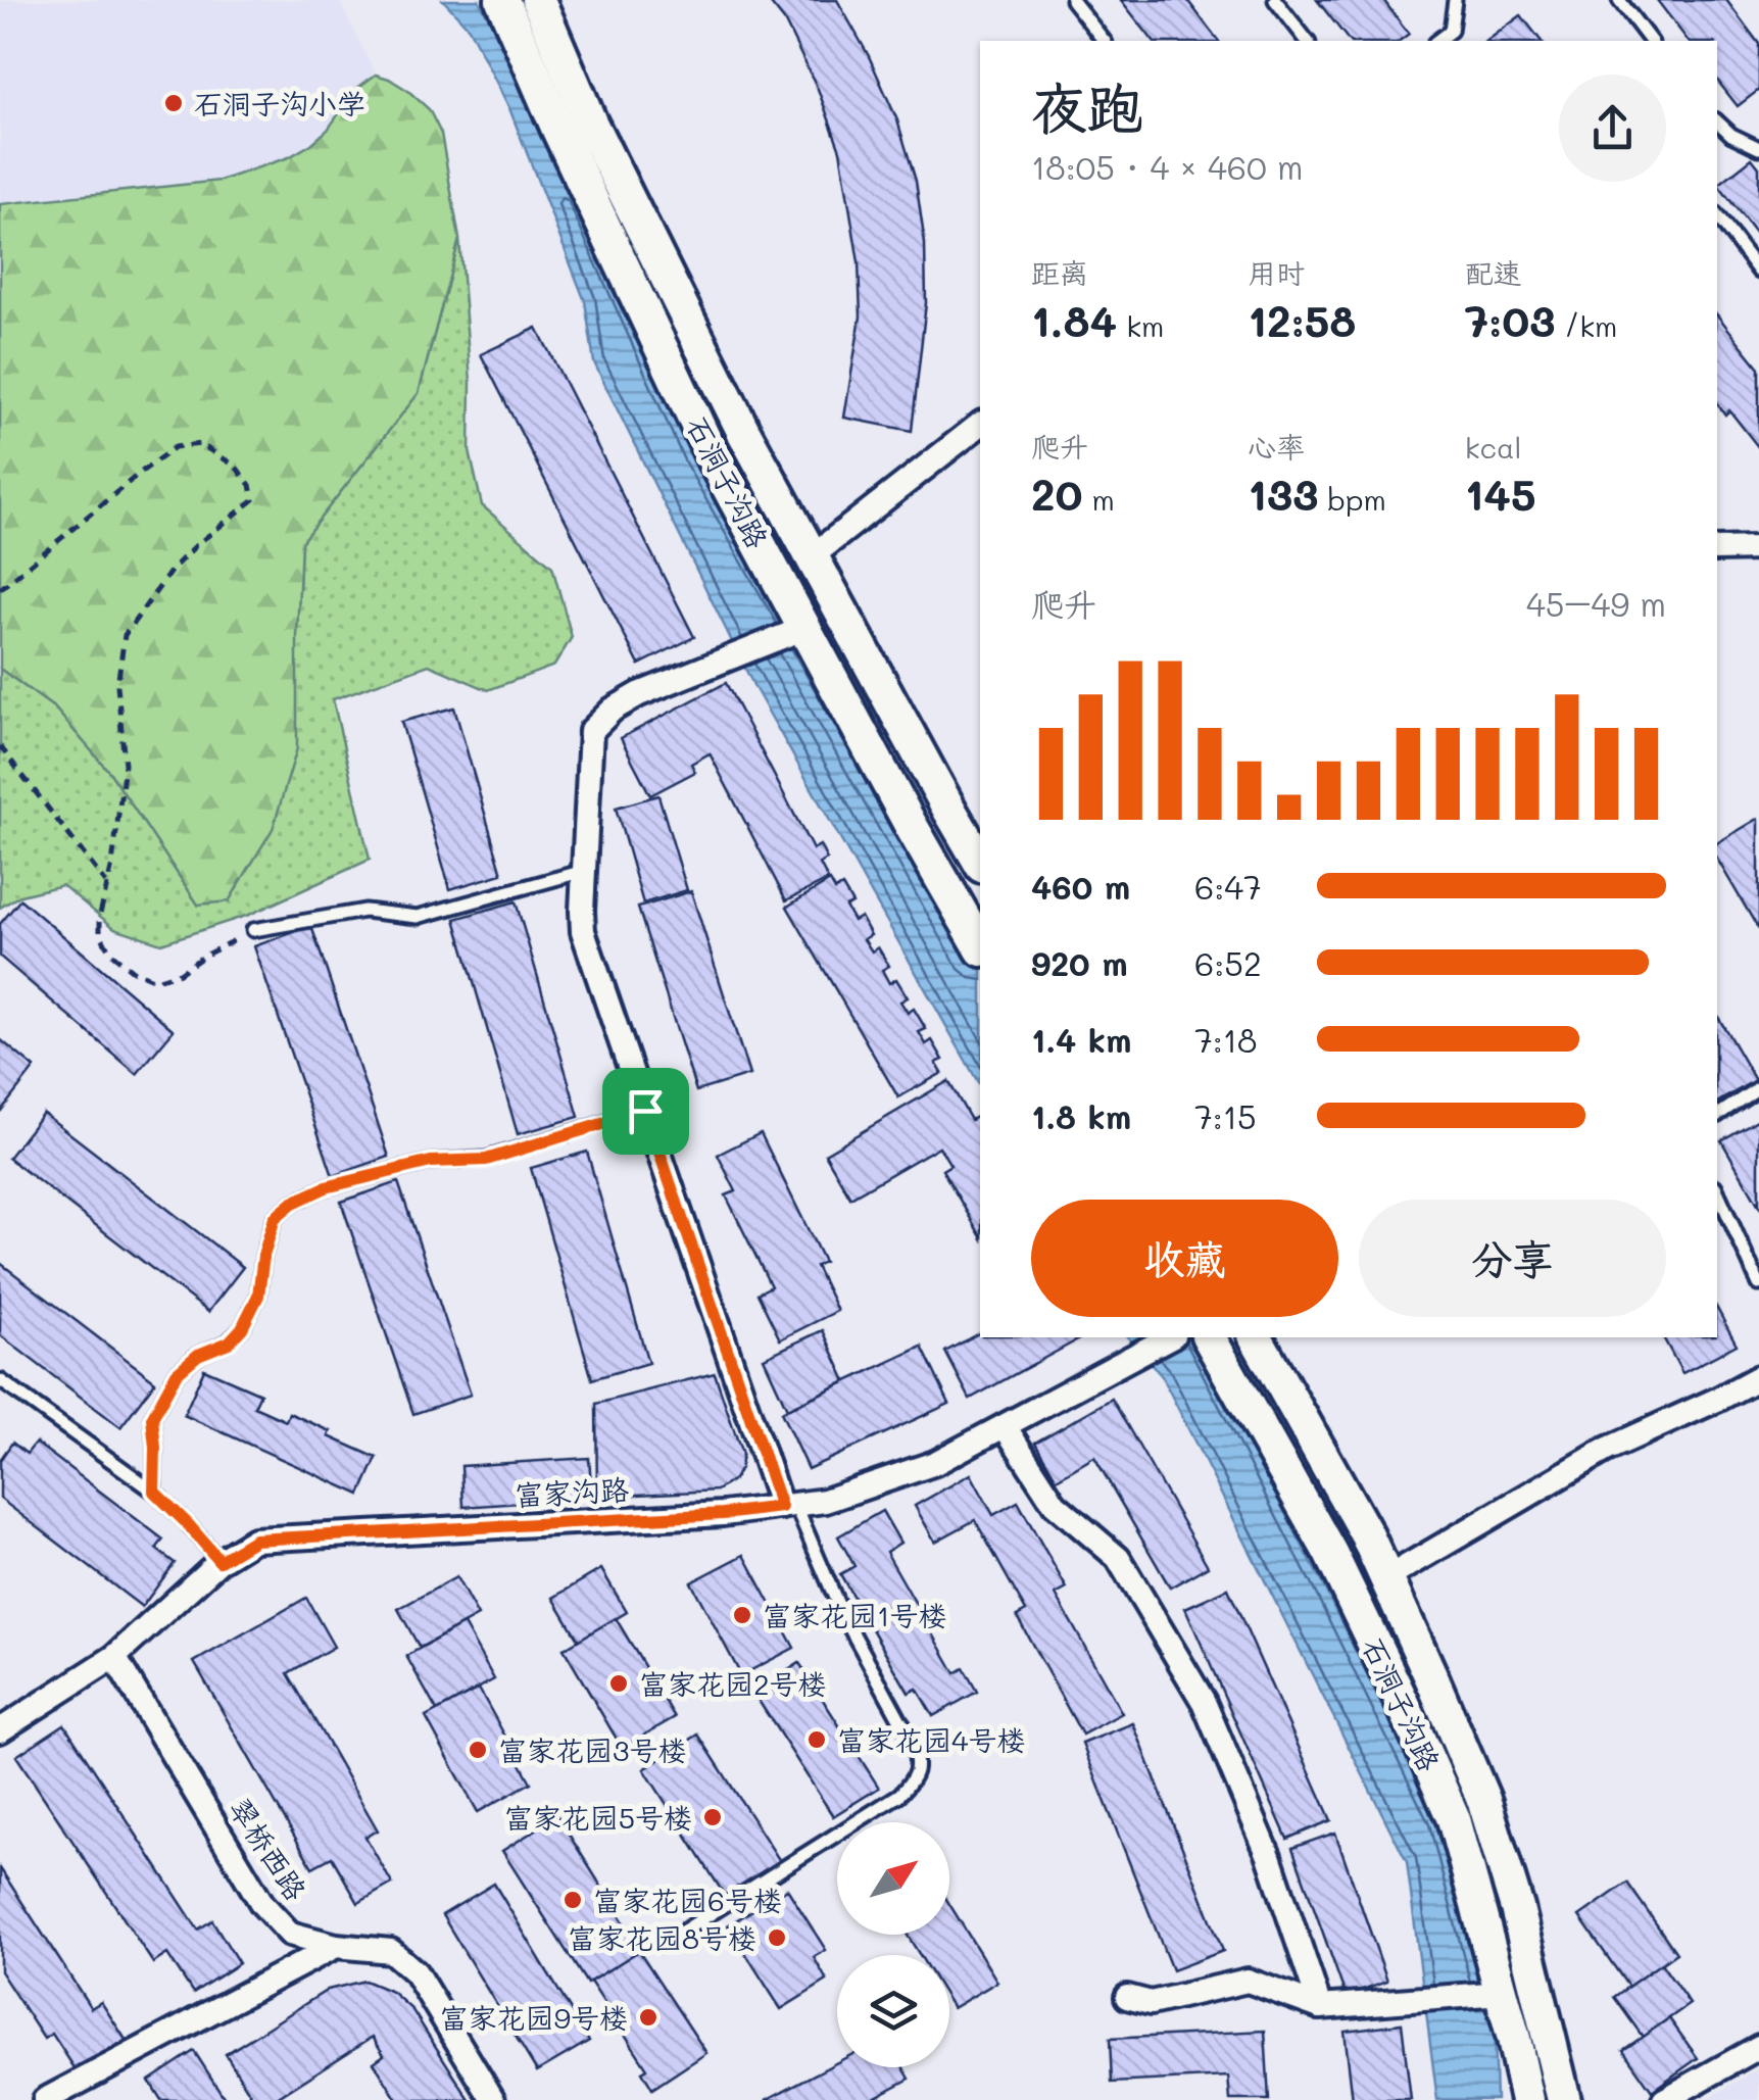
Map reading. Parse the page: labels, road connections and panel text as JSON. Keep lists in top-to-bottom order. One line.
{"streets":{"main road":["石洞子沟路"],"street":["富家沟路","翠桥西路"]},"crossings":[["富家沟路","翠桥西路"]],"places":["石洞子沟小学","富家花园1号楼","富家花园2号楼","富家花园4号楼","富家花园3号楼","富家花园5号楼","富家花园6号楼","富家花园8号楼","富家花园9号楼"],"north":"top right","page":{"heading":["夜跑","18:05 · 4 × 460 m"],"stats":[["距离","1.84 km"],["用时","12:58"],["配速","7:03 /km"],["爬升","20 m"],["心率","133 bpm"],["kcal","145"]],"chart":["爬升","45–49 m"],"list":[{"name":"460 m","note":"6:47"},{"name":"920 m","note":"6:52"},{"name":"1.4 km","note":"7:18"},{"name":"1.8 km","note":"7:15"}],"buttons":["收藏","分享"]}}
